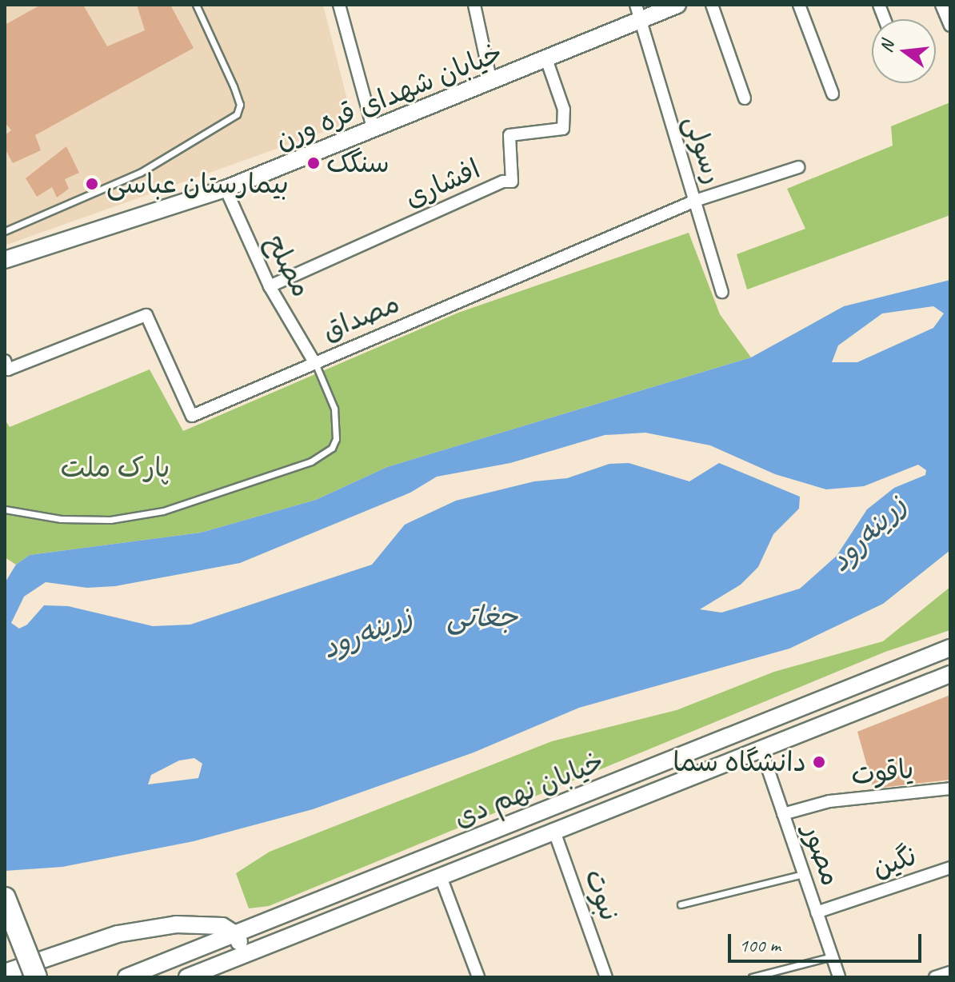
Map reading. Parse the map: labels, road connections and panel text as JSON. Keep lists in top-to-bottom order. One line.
{"streets":{"main road":["خیابان شهدای قره ورن","خیابان نهم دی"],"street":["رسولی","افشاری","مصلح","مصداق","یاقوت","مصور","نگین","نبوت"]},"crossings":[["خیابان شهدای قره ورن","رسولی"],["خیابان شهدای قره ورن","افشاری"],["خیابان شهدای قره ورن","مصلح"],["رسولی","مصداق"],["افشاری","مصلح"],["مصلح","مصداق"],["یاقوت","مصور"],["خیابان نهم دی","مصور"],["خیابان نهم دی","نبوت"],["مصور","نگین"]],"water":["زرینه‌رود","جغاتی"],"parks":["پارک ملت"],"places":["سنگک","بیمارستان عباسی","دانشگاه سما"],"scale_bar":"100 m","north":"left"}
